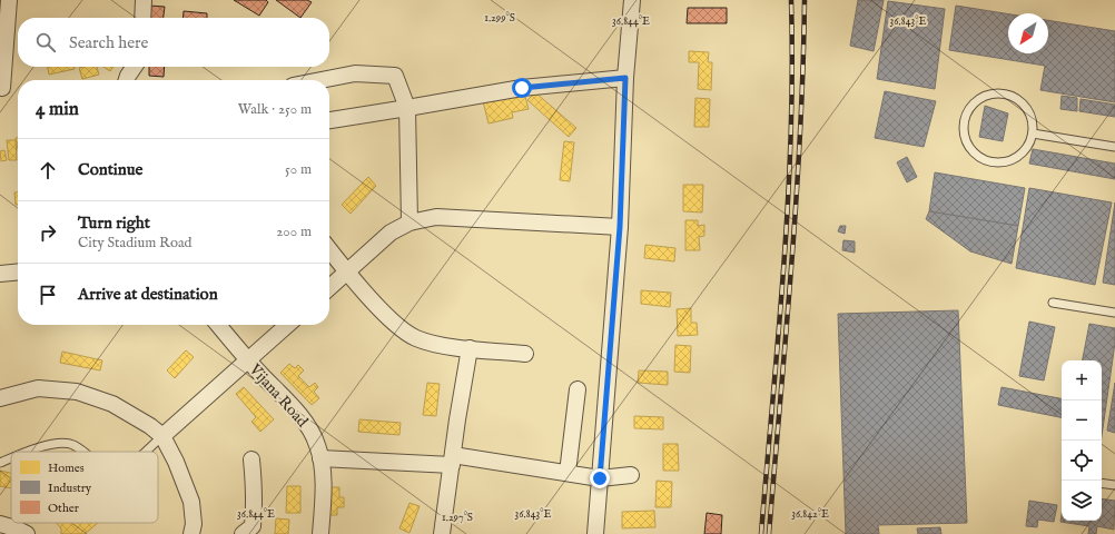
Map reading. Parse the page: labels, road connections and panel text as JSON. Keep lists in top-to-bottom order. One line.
{"streets":{"street":["Vijana Road"]},"legend":["Homes","Industry","Other"],"north":"bottom left","page":{"search":"Search here","heading":["4 min","Walk · 250 m"],"list":[["Continue","50 m"],["Turn right","City Stadium Road","200 m"],"Arrive at destination"],"map_buttons":["+","−"]},"coordinates":["1.299°S","36.844°E","36.843°E","36.842°E","1.297°S"]}
